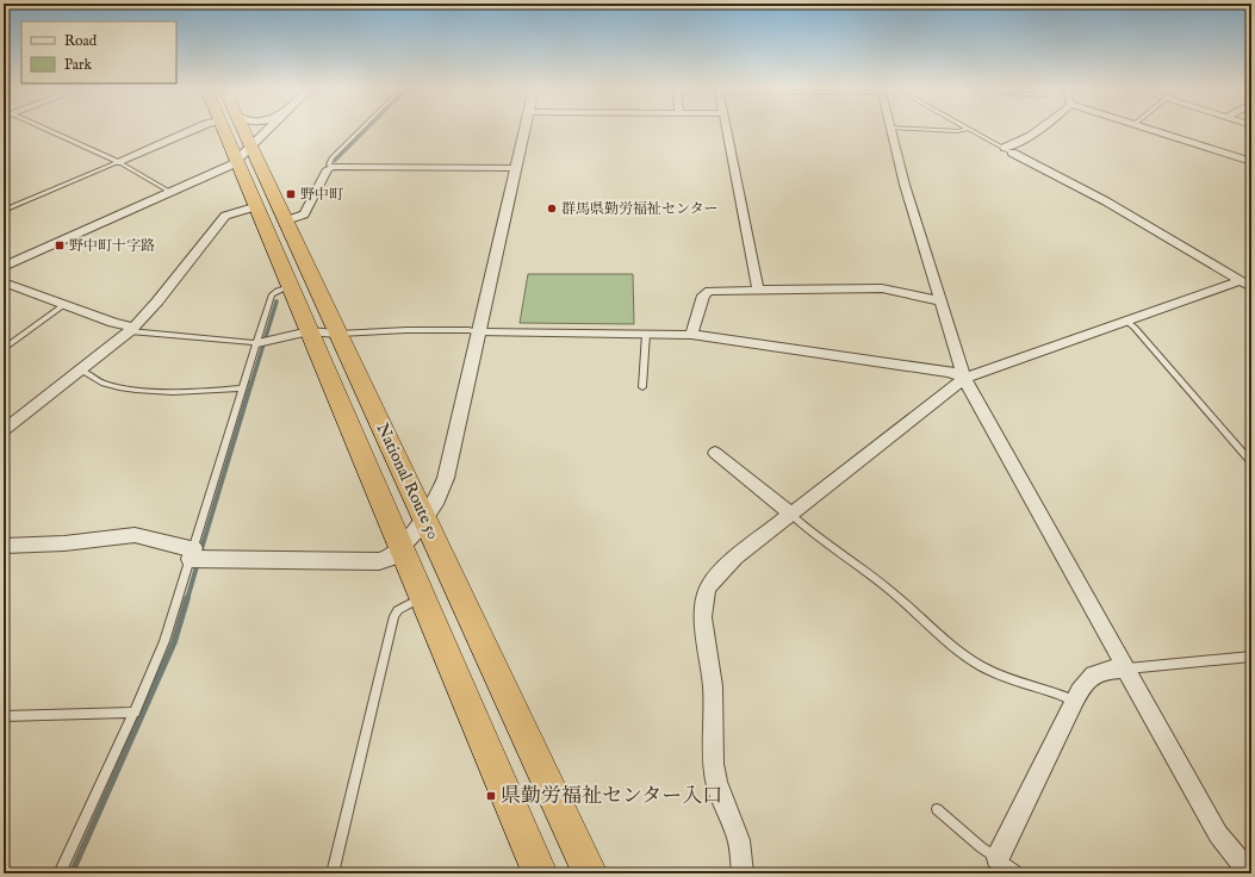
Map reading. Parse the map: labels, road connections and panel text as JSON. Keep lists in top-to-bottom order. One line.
{"streets":{"highway":["National Route 50"]},"places":{"transit":["野中町","野中町十字路","県勤労福祉センター入口"],"other":["群馬県勤労福祉センター"]},"legend":["Road","Park"]}
